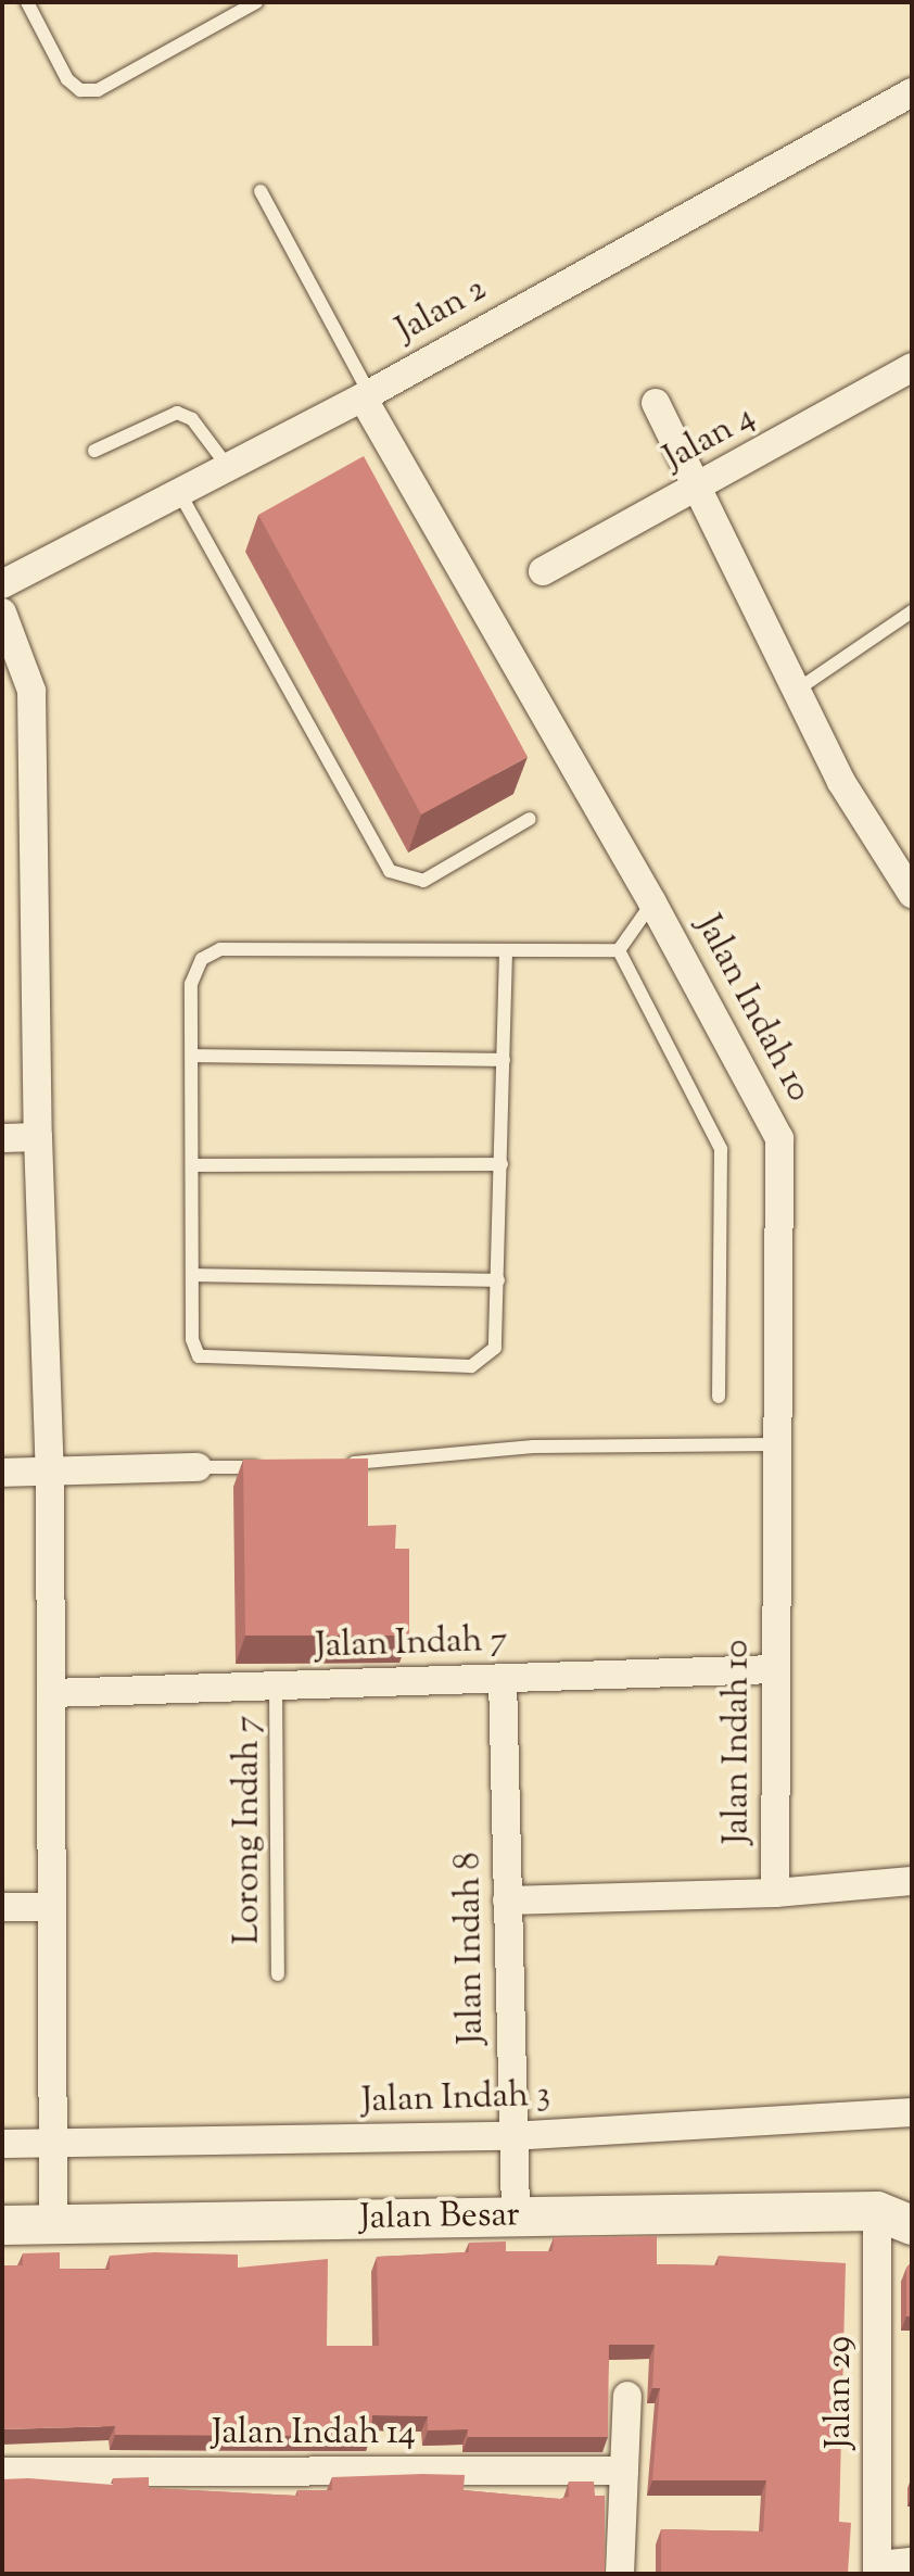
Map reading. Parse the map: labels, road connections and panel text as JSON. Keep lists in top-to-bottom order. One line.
{"streets":{"street":["Jalan 2","Jalan 4","Jalan Indah 10","Jalan Indah 7","Jalan Indah 8","Jalan Indah 3","Jalan Besar","Jalan 29","Jalan Indah 14"],"lane":["Lorong Indah 7"]},"crossings":[["Jalan 2","Jalan Indah 10"],["Jalan Indah 10","Jalan Indah 7"],["Jalan Indah 7","Lorong Indah 7"],["Jalan Indah 7","Jalan Indah 8"],["Jalan Indah 8","Jalan Indah 3"],["Jalan Indah 8","Jalan Besar"],["Jalan Besar","Jalan 29"]]}
